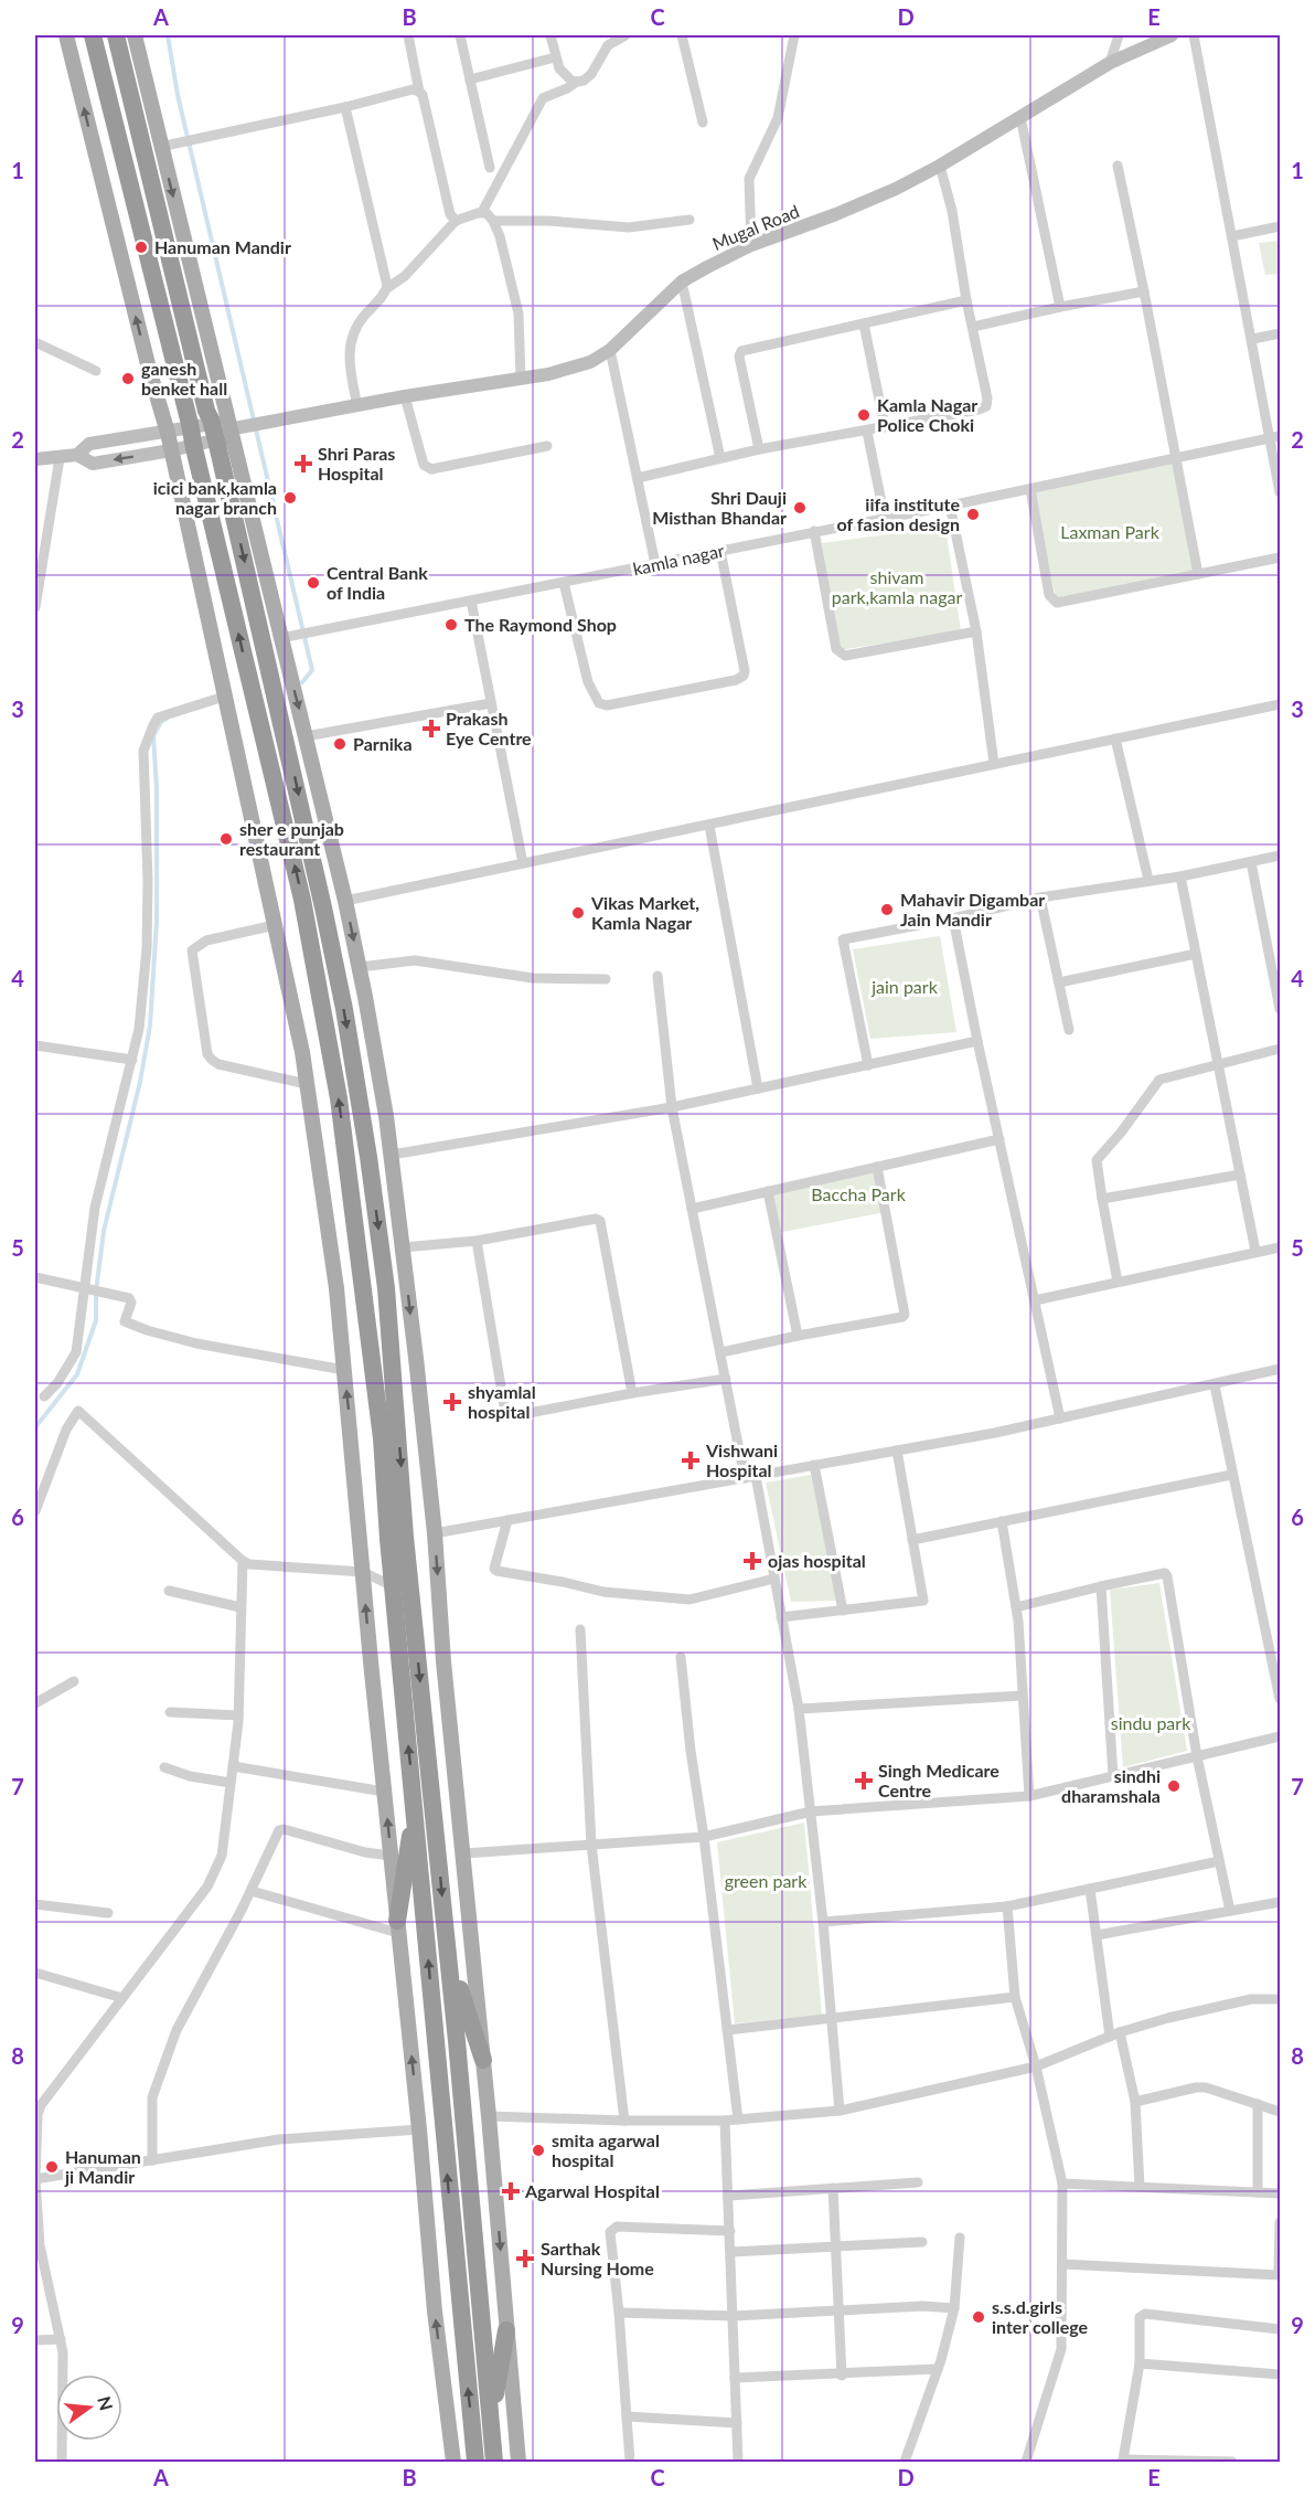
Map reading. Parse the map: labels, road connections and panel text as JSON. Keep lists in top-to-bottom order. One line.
{"streets":{"street":["Mugal Road","kamla nagar"]},"parks":["Laxman Park","shivam park,kamla nagar","jain park","Baccha Park","sindu park","green park"],"places":{"other":["Hanuman Mandir","ganesh benket hall","Kamla Nagar Police Choki","icici bank,kamla nagar branch","Shri Dauji Misthan Bhandar","iifa institute of fasion design","Central Bank of India","The Raymond Shop","Parnika","sher e punjab restaurant","Mahavir Digambar Jain Mandir","Vikas Market, Kamla Nagar","sindhi dharamshala","smita agarwal hospital","Hanuman ji Mandir","s.s.d.girls inter college"],"health":["Shri Paras Hospital","Prakash Eye Centre","shyamlal hospital","Vishwani Hospital","ojas hospital","Singh Medicare Centre","Agarwal Hospital","Sarthak Nursing Home"]},"north":"right","grid":{"columns":["A","B","C","D","E"],"rows":["1","2","3","4","5","6","7","8","9"]}}
